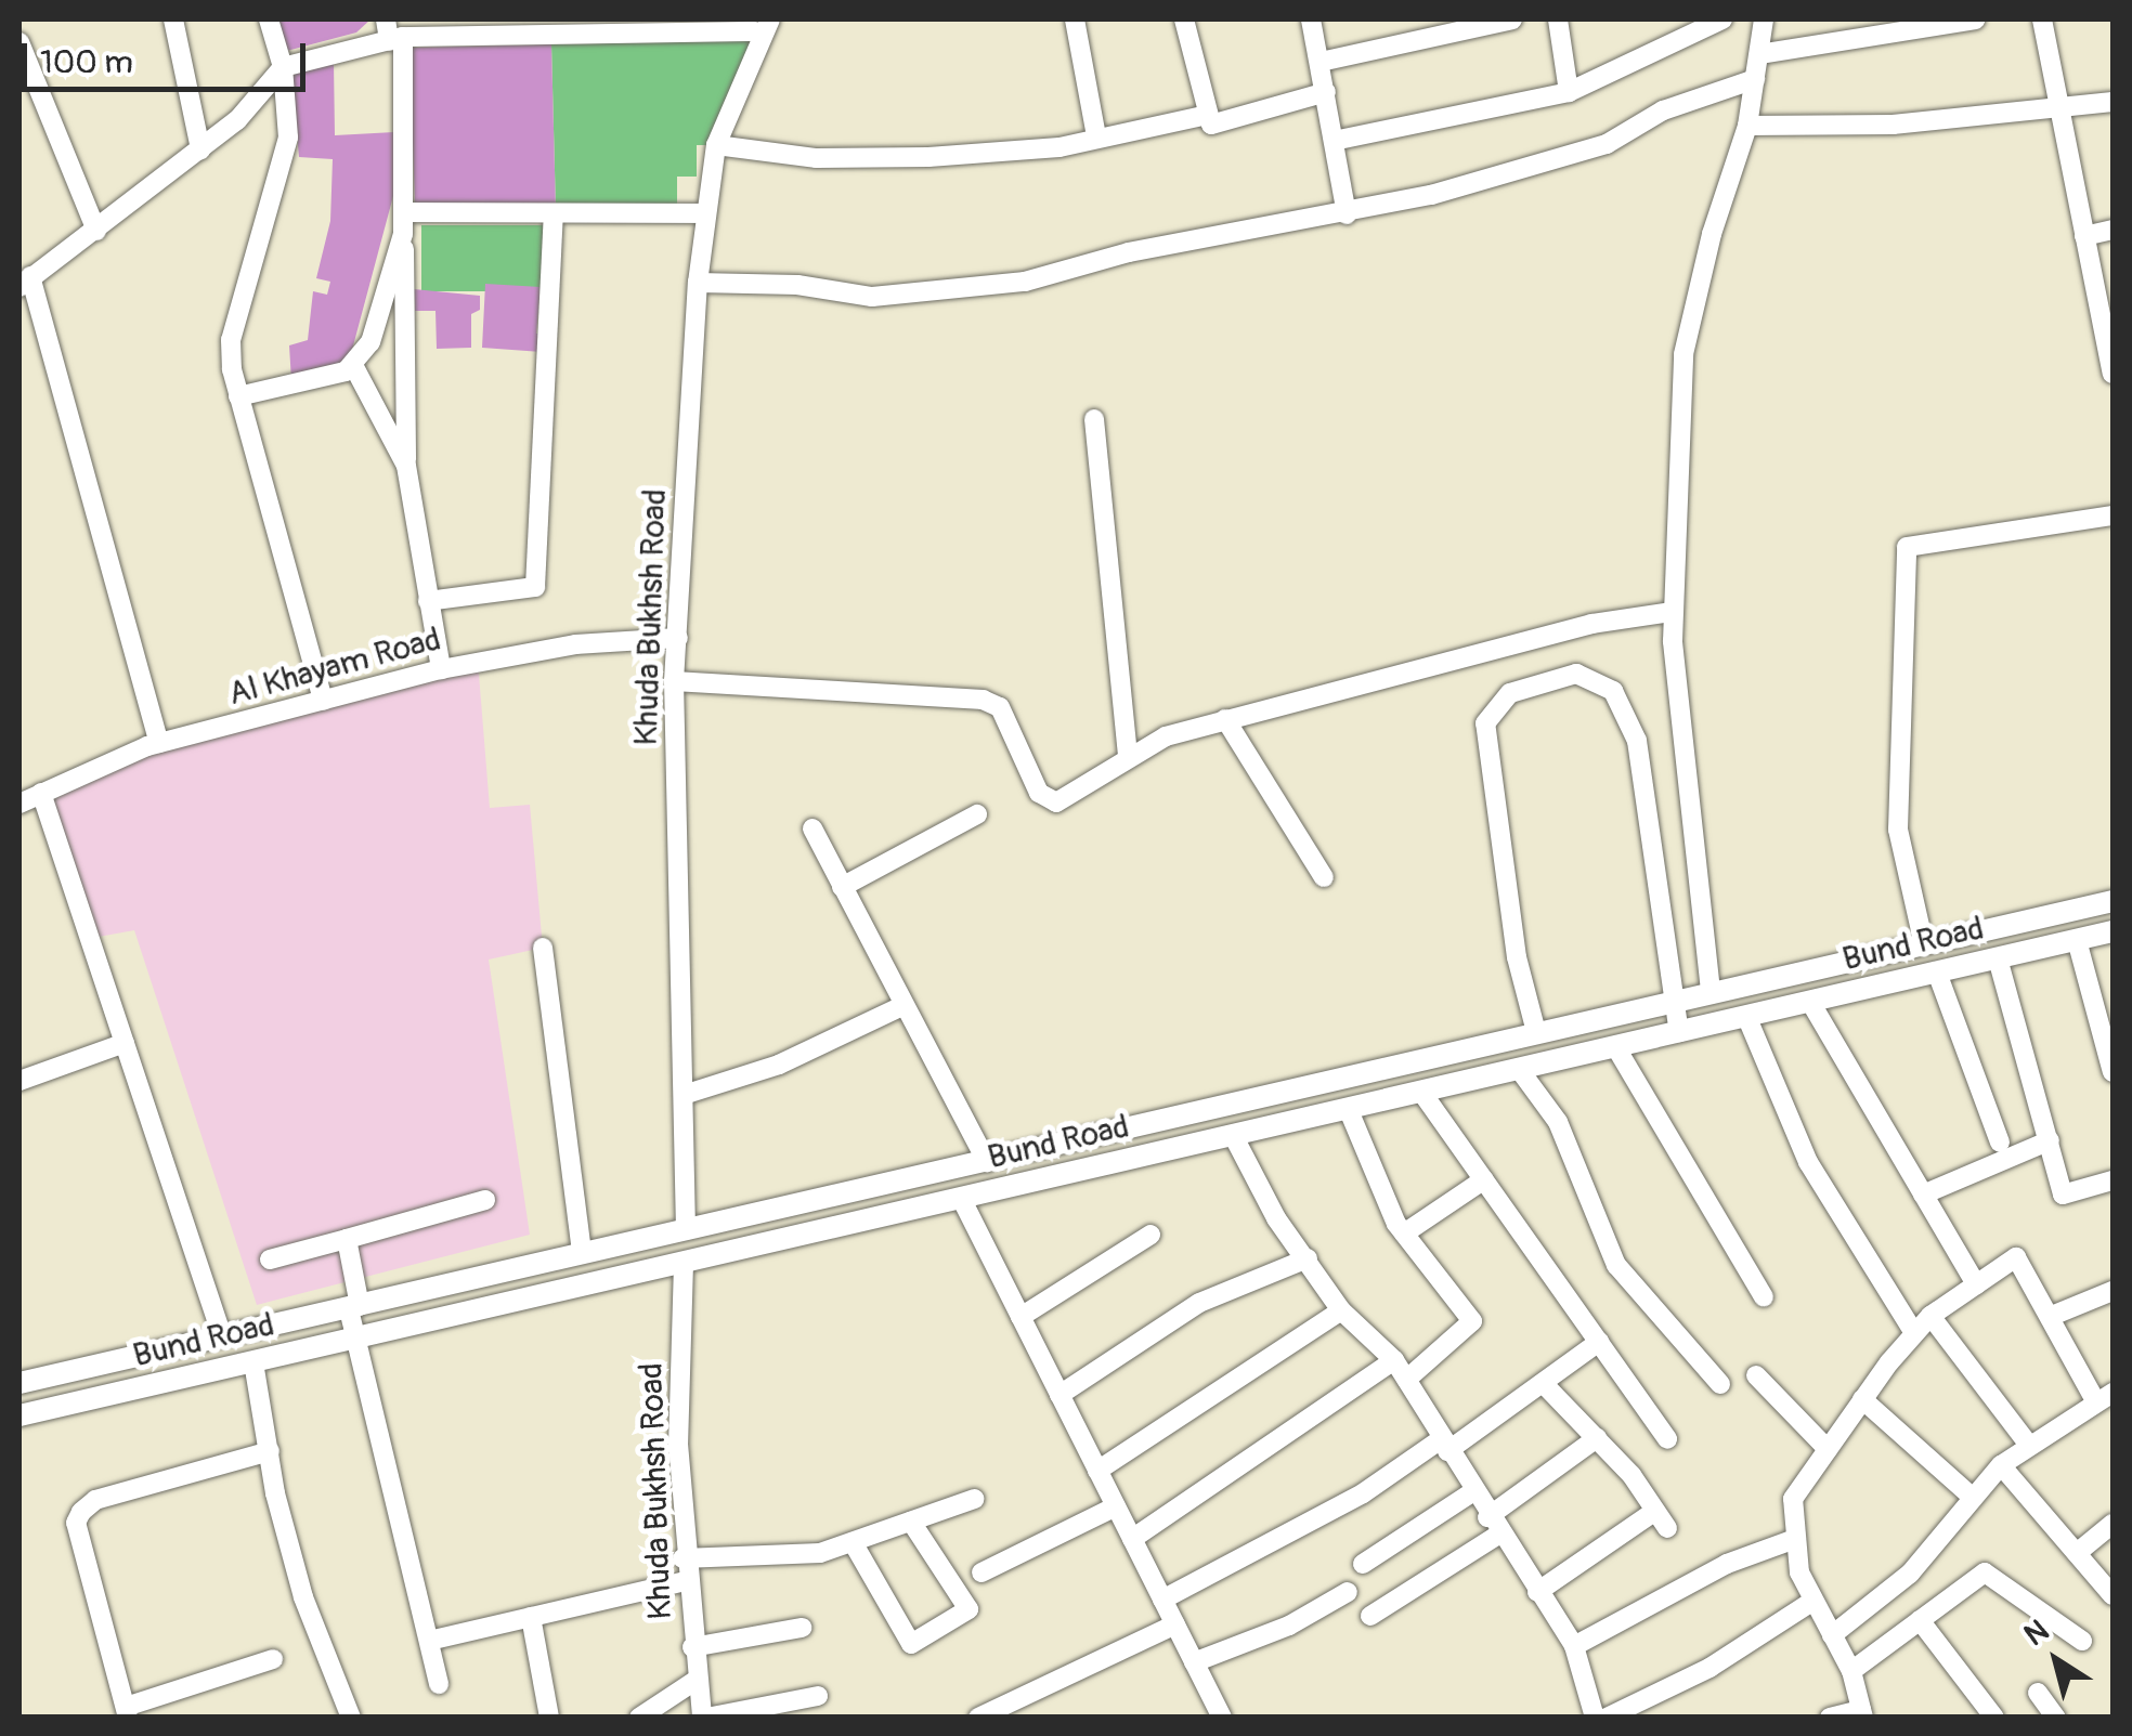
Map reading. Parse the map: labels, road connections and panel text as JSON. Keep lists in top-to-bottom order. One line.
{"streets":{"main road":["Bund Road"],"street":["Khuda Bukhsh Road","Al Khayam Road"]},"crossings":[["Khuda Bukhsh Road","Al Khayam Road"],["Khuda Bukhsh Road","Bund Road"]],"scale_bar":"100 m","north":"top left"}
